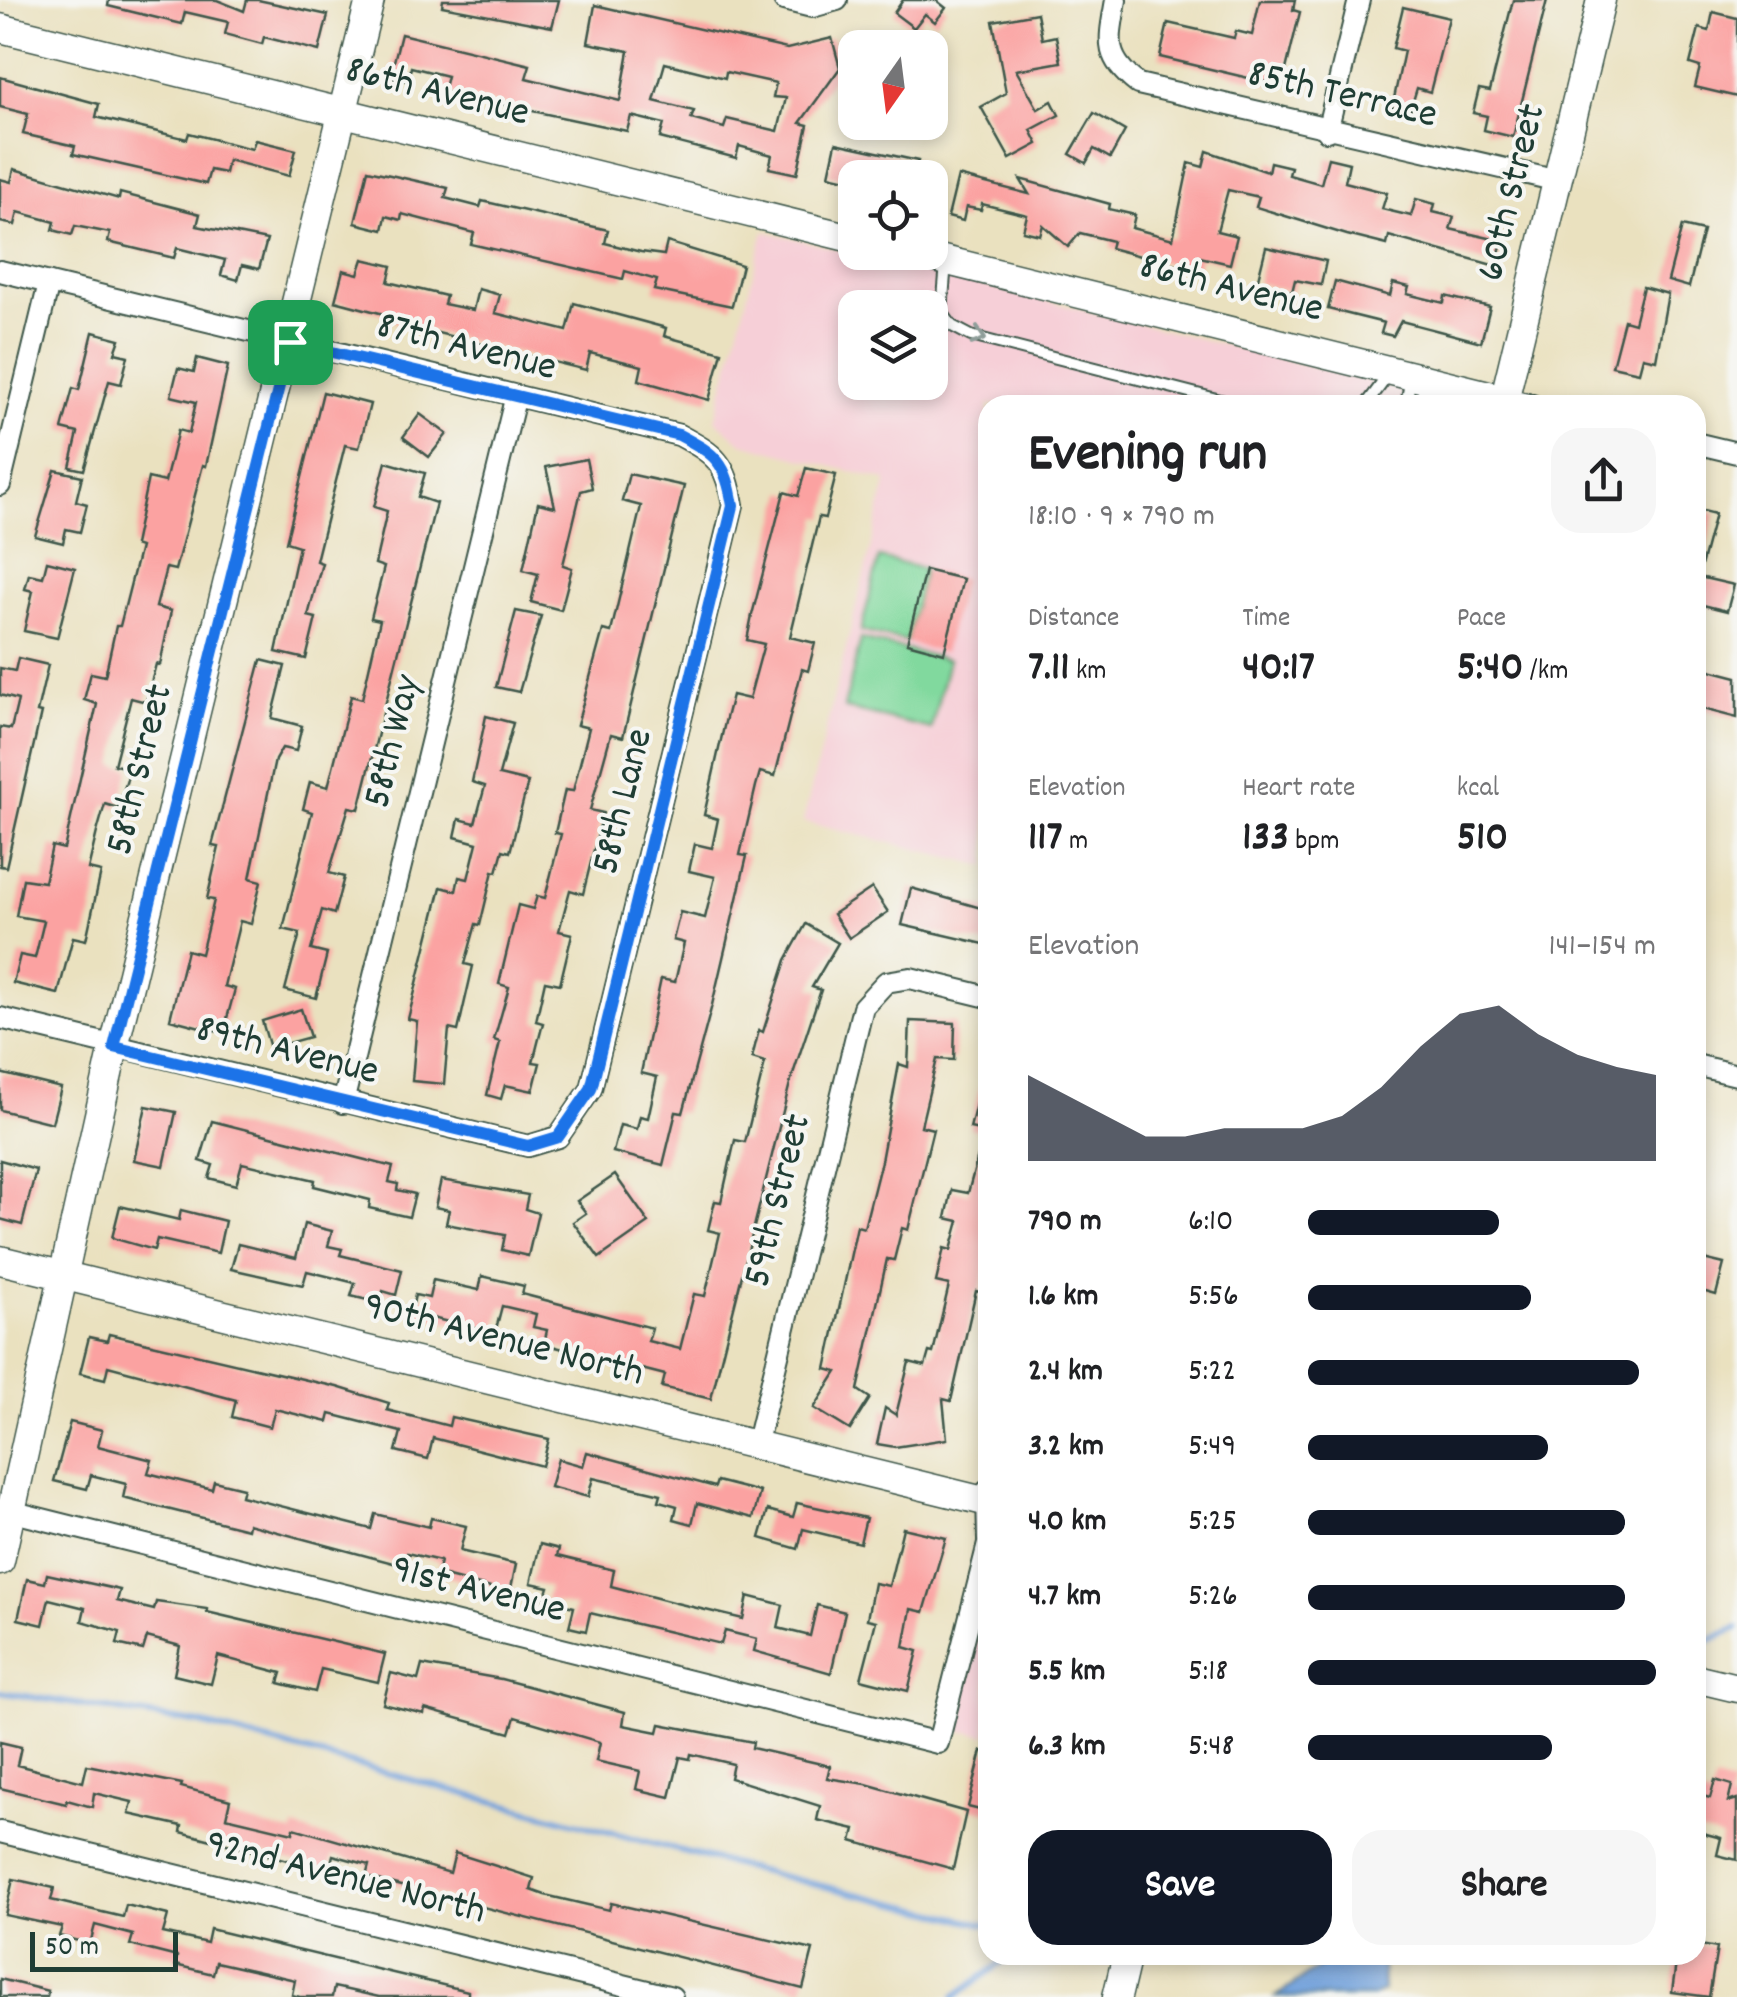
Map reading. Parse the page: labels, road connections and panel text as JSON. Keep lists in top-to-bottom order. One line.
{"streets":{"street":["86th Avenue","85th Terrace","60th Street","87th Avenue","58th Way","58th Street","58th Lane","89th Avenue","59th Street","90th Avenue North","91st Avenue","92nd Avenue North"]},"crossings":[["86th Avenue","58th Street"],["85th Terrace","60th Street"],["87th Avenue","58th Way"],["87th Avenue","58th Street"],["87th Avenue","58th Lane"],["58th Way","89th Avenue"],["58th Street","89th Avenue"],["58th Street","90th Avenue North"],["58th Street","91st Avenue"],["58th Lane","89th Avenue"],["59th Street","90th Avenue North"]],"scale_bar":"50 m","north":"bottom","page":{"heading":["Evening run","18:10 · 9 × 790 m"],"stats":[["Distance","7.11 km"],["Time","40:17"],["Pace","5:40 /km"],["Elevation","117 m"],["Heart rate","133 bpm"],["kcal","510"]],"chart":["Elevation","141–154 m"],"list":[{"name":"790 m","note":"6:10"},{"name":"1.6 km","note":"5:56"},{"name":"2.4 km","note":"5:22"},{"name":"3.2 km","note":"5:49"},{"name":"4.0 km","note":"5:25"},{"name":"4.7 km","note":"5:26"},{"name":"5.5 km","note":"5:18"},{"name":"6.3 km","note":"5:48"}],"buttons":["Save","Share"],"scale":"50 m"}}
